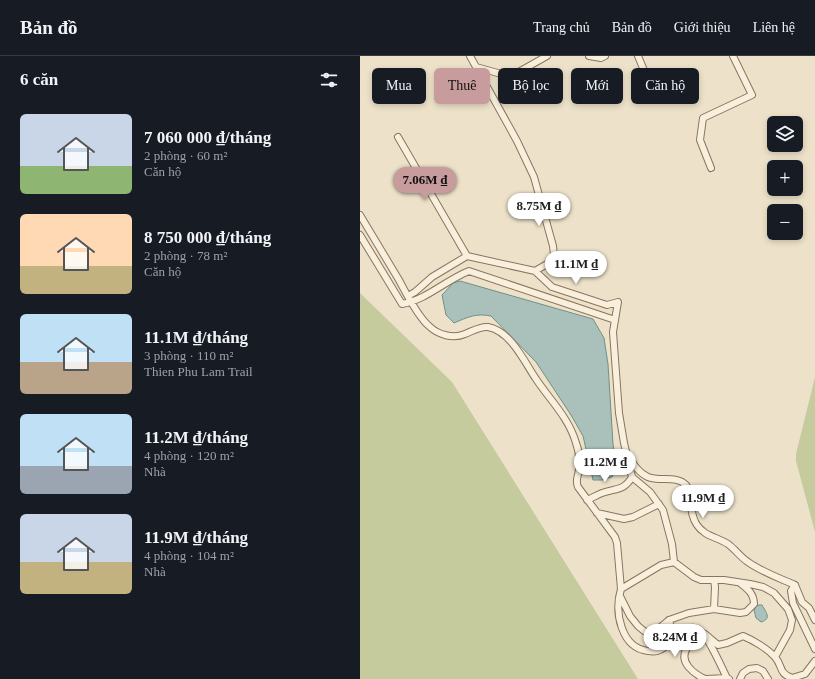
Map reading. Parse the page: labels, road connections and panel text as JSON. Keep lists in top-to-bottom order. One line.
{"page":{"header":"Bản đồ","nav":["Trang chủ","Bản đồ","Giới thiệu","Liên hệ"],"heading":"6 căn","chip":["Mua","Thuê","Bộ lọc","Mới","Căn hộ"],"list":[{"name":"7 060 000 ₫/tháng","note":"2 phòng · 60 m² · Căn hộ"},{"name":"8 750 000 ₫/tháng","note":"2 phòng · 78 m² · Căn hộ"},{"name":"11.1M ₫/tháng","note":"3 phòng · 110 m² · Thien Phu Lam Trail"},{"name":"11.2M ₫/tháng","note":"4 phòng · 120 m² · Nhà"},{"name":"11.9M ₫/tháng","note":"4 phòng · 104 m² · Nhà"}],"map_buttons":["+","−"],"price":["7.06M ₫","8.75M ₫","11.1M ₫","11.2M ₫","11.9M ₫","8.24M ₫"]}}
